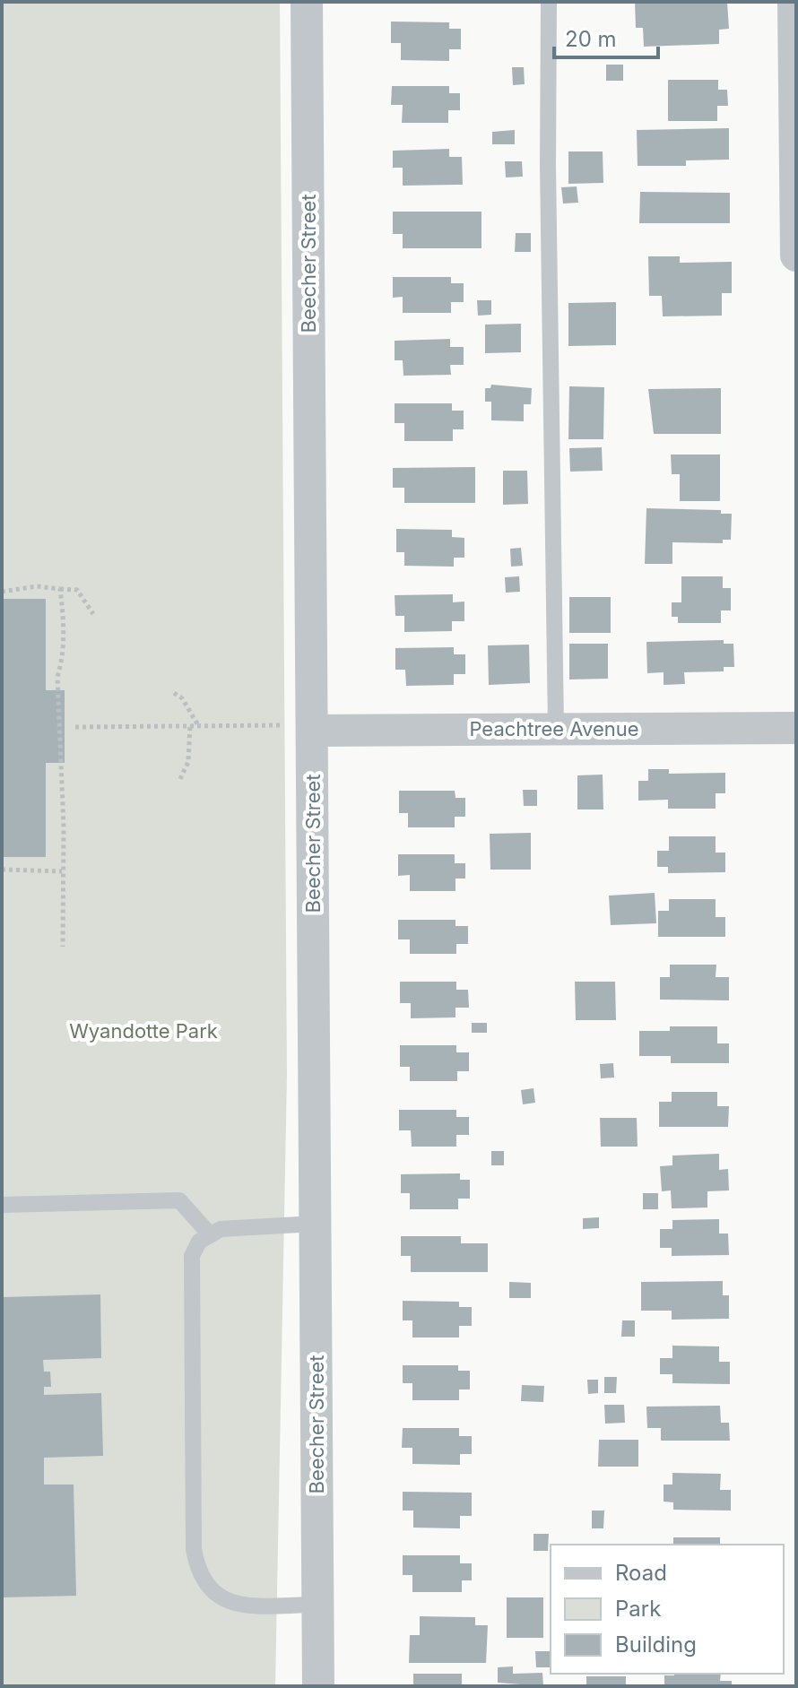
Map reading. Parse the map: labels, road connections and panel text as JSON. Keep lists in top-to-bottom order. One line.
{"streets":{"street":["Beecher Street","Peachtree Avenue"]},"crossings":[["Beecher Street","Peachtree Avenue"]],"parks":["Wyandotte Park"],"legend":["Road","Park","Building"],"scale_bar":"20 m"}
